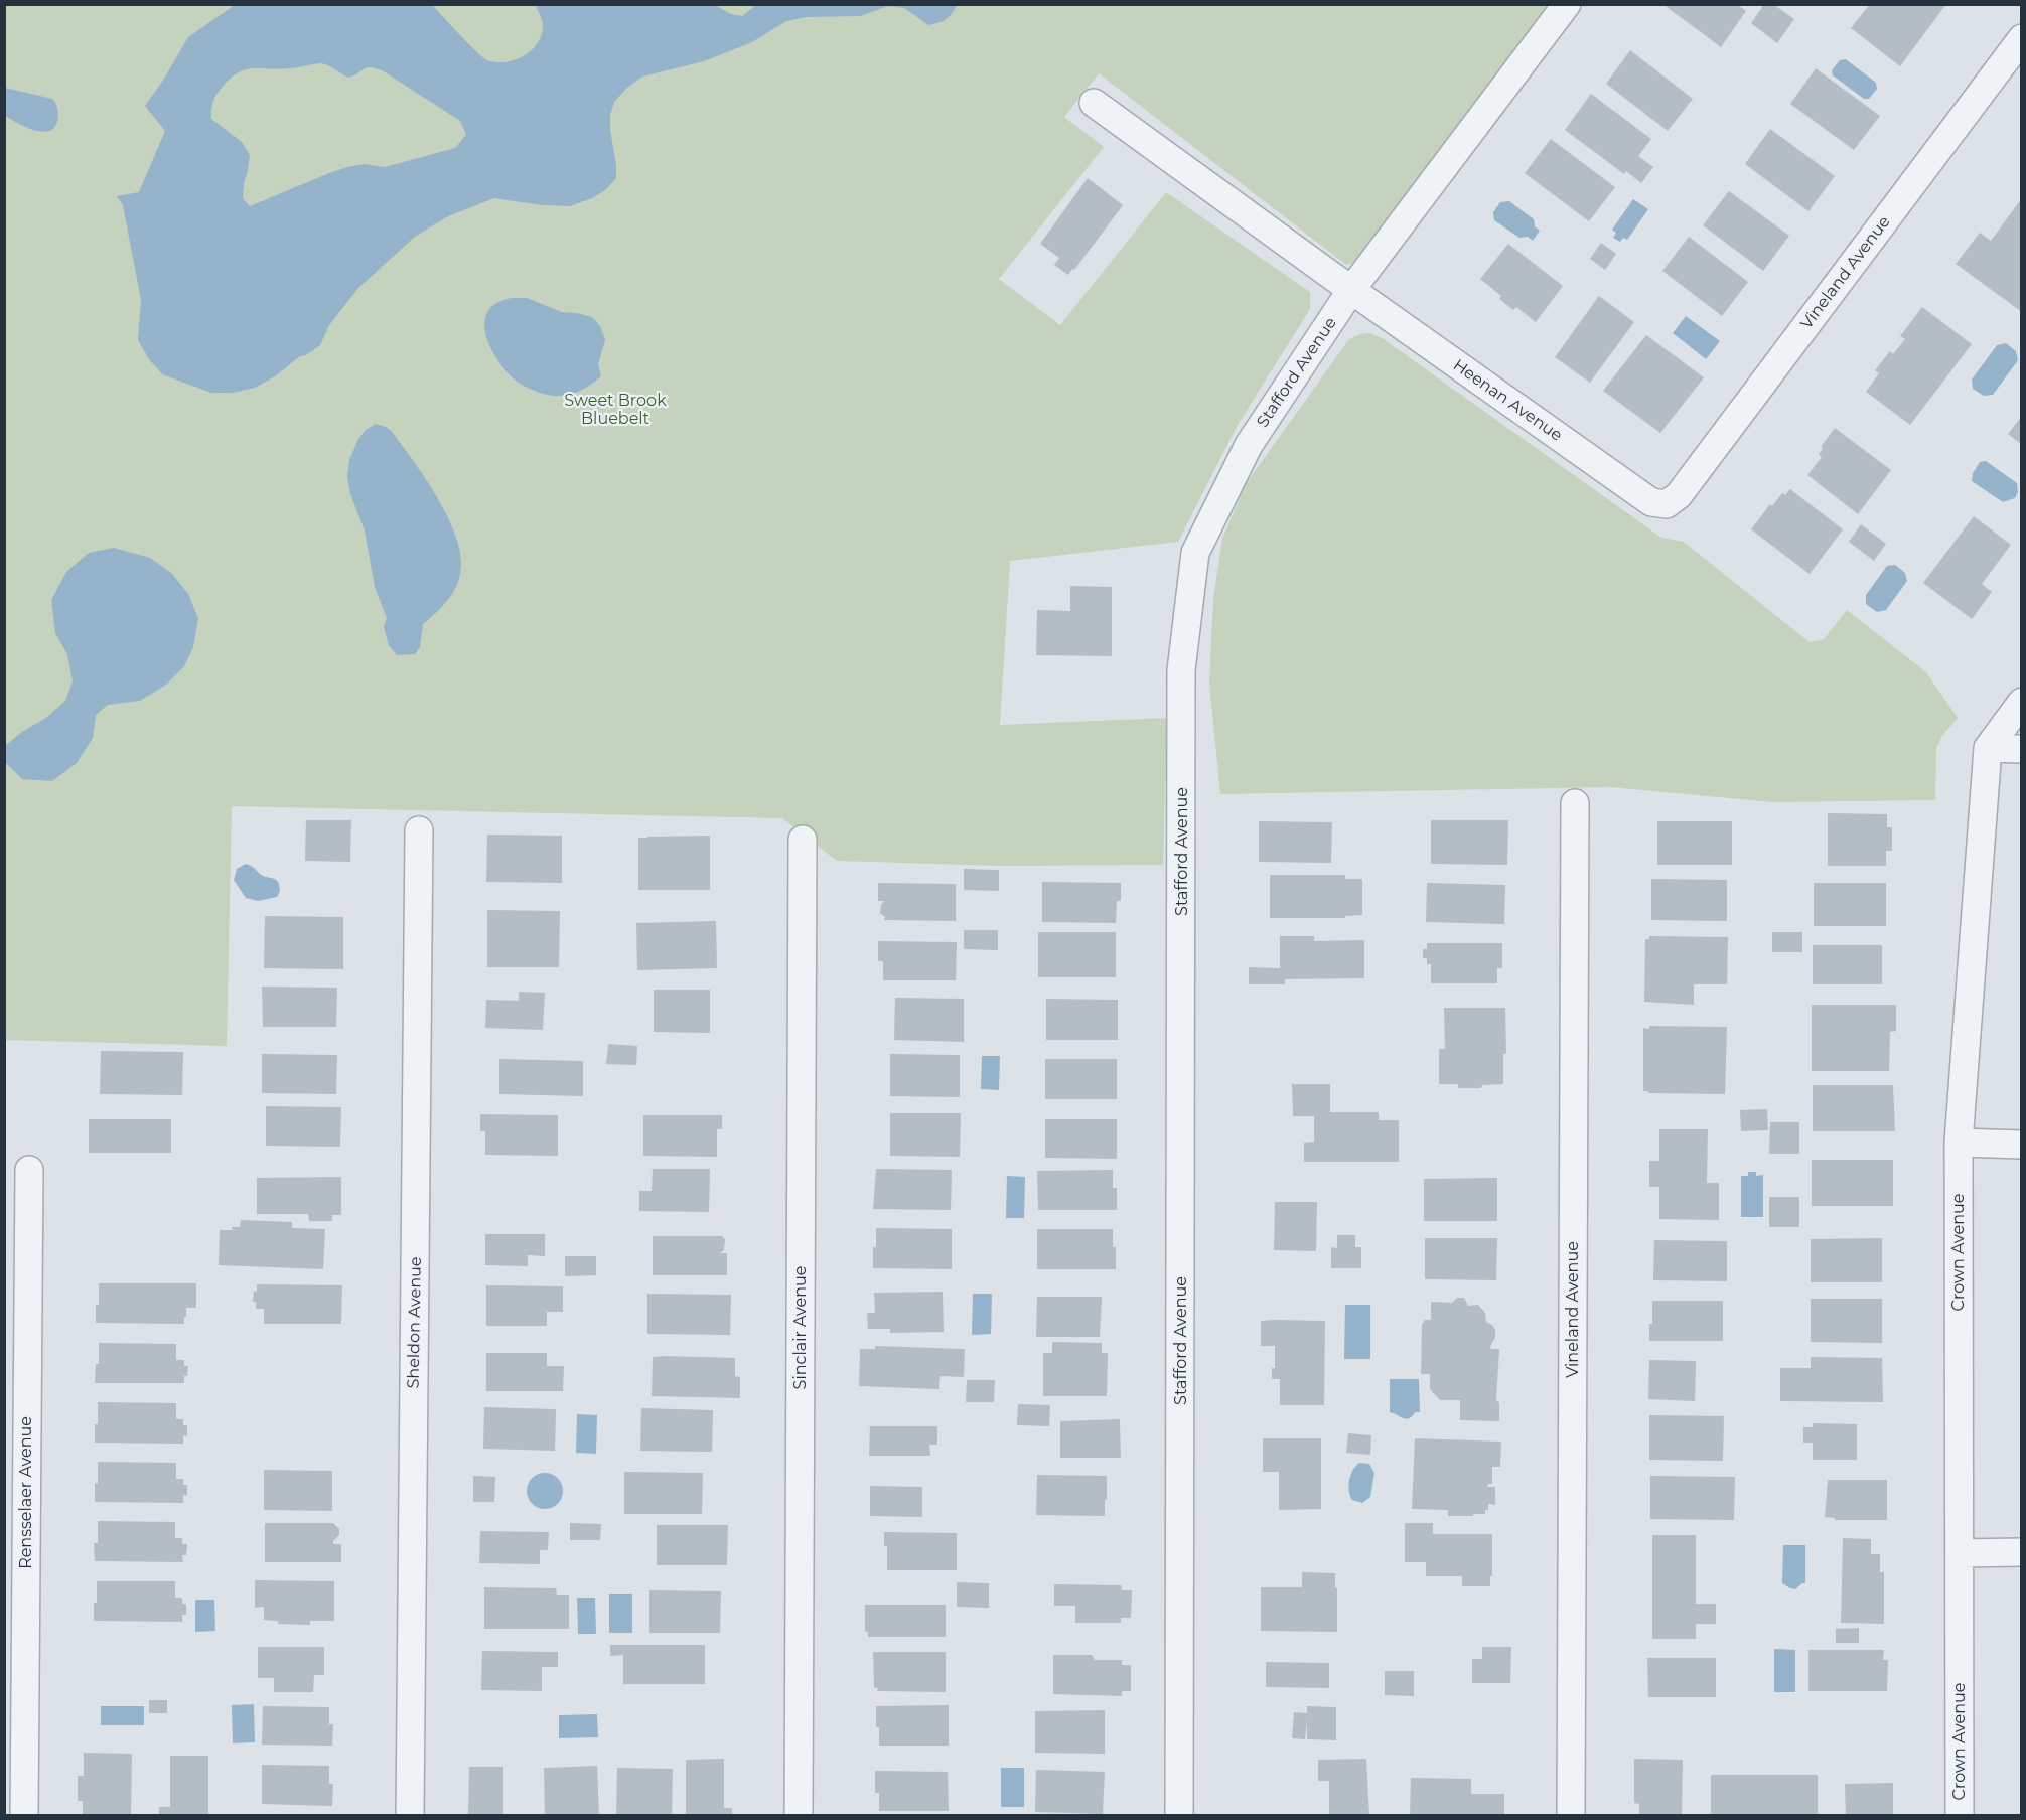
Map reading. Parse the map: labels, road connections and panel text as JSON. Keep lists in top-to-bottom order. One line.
{"streets":{"street":["Vineland Avenue","Stafford Avenue","Heenan Avenue","Crown Avenue","Sheldon Avenue","Sinclair Avenue","Rensselaer Avenue"]},"crossings":[["Vineland Avenue","Heenan Avenue"],["Stafford Avenue","Heenan Avenue"]],"parks":["Sweet Brook Bluebelt"]}
